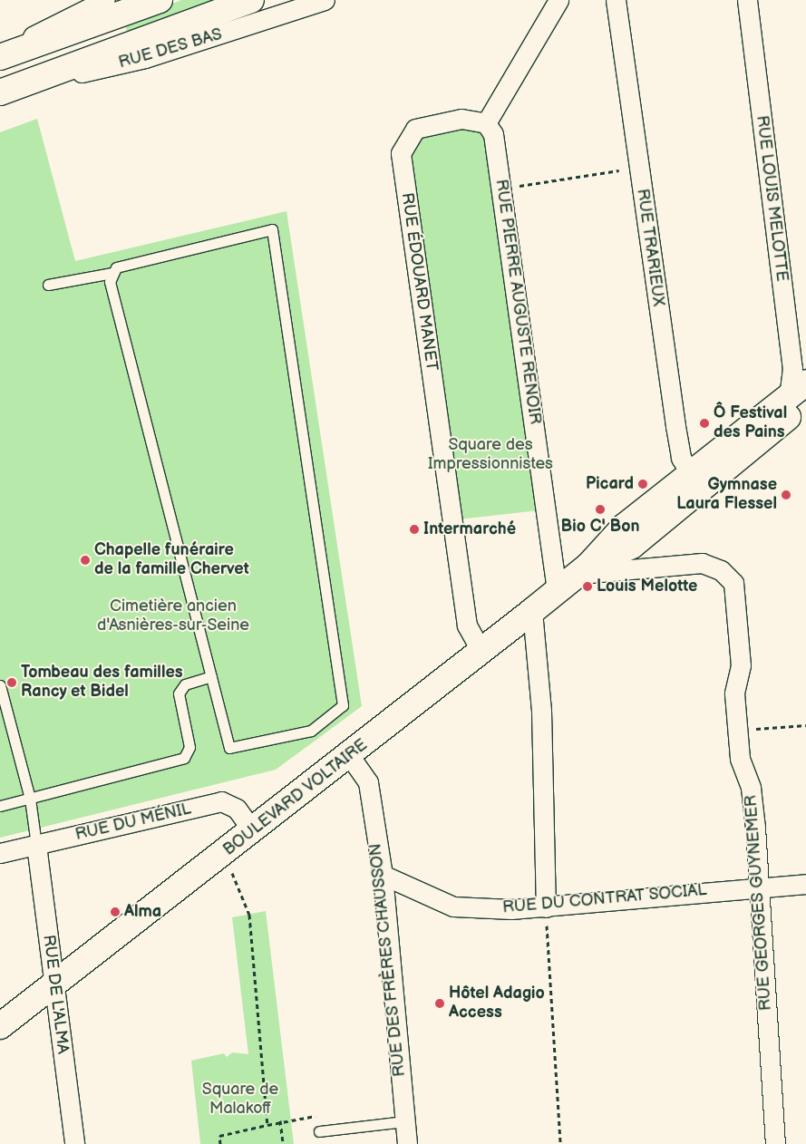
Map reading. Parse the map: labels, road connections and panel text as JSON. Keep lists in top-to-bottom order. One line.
{"streets":{"main road":["RUE DES BAS","BOULEVARD VOLTAIRE"],"street":["RUE LOUIS MELOTTE","RUE TRARIEUX","RUE ÉDOUARD MANET","RUE PIERRE AUGUSTE RENOIR","RUE DU MÉNIL","RUE DU CONTRAT SOCIAL","RUE GEORGES GUYNEMER","RUE DES FRÈRES CHAUSSON","RUE DE L'ALMA"]},"crossings":[["RUE LOUIS MELOTTE","BOULEVARD VOLTAIRE"],["RUE TRARIEUX","BOULEVARD VOLTAIRE"],["RUE ÉDOUARD MANET","RUE PIERRE AUGUSTE RENOIR"],["RUE ÉDOUARD MANET","BOULEVARD VOLTAIRE"],["RUE PIERRE AUGUSTE RENOIR","BOULEVARD VOLTAIRE"],["BOULEVARD VOLTAIRE","RUE DU MÉNIL"],["BOULEVARD VOLTAIRE","RUE GEORGES GUYNEMER"],["BOULEVARD VOLTAIRE","RUE DES FRÈRES CHAUSSON"],["BOULEVARD VOLTAIRE","RUE DE L'ALMA"],["RUE DU MÉNIL","RUE DE L'ALMA"],["RUE DU CONTRAT SOCIAL","RUE GEORGES GUYNEMER"],["RUE DU CONTRAT SOCIAL","RUE DES FRÈRES CHAUSSON"]],"parks":["Square des Impressionnistes","Cimetière ancien d'Asnières-sur-Seine","Square de Malakoff"],"places":["Ô Festival des Pains","Picard","Gymnase Laura Flessel","Bio C' Bon","Intermarché","Chapelle funéraire de la famille Chervet","Louis Melotte","Tombeau des familles Rancy et Bidel","Alma","Hôtel Adagio Access"]}
